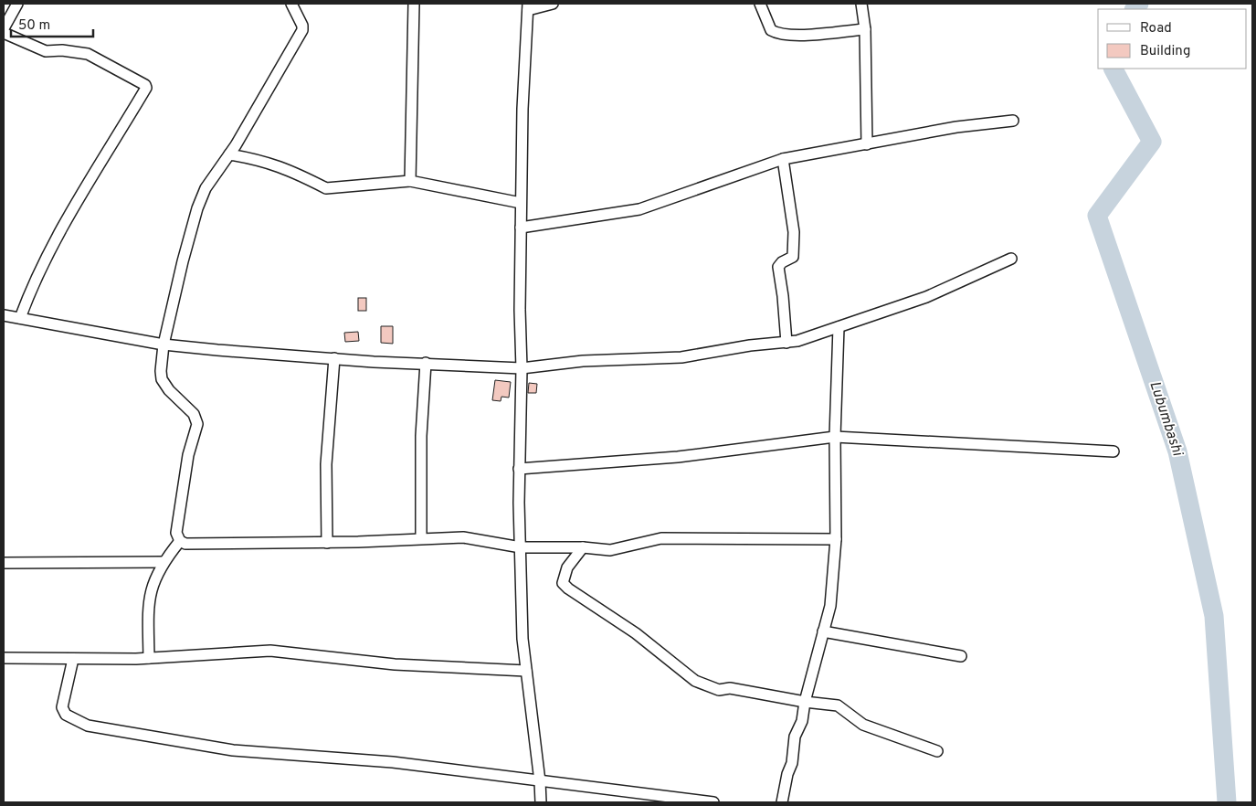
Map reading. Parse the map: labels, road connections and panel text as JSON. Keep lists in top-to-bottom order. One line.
{"water":["Lubumbashi"],"legend":["Road","Building"],"scale_bar":"50 m"}
